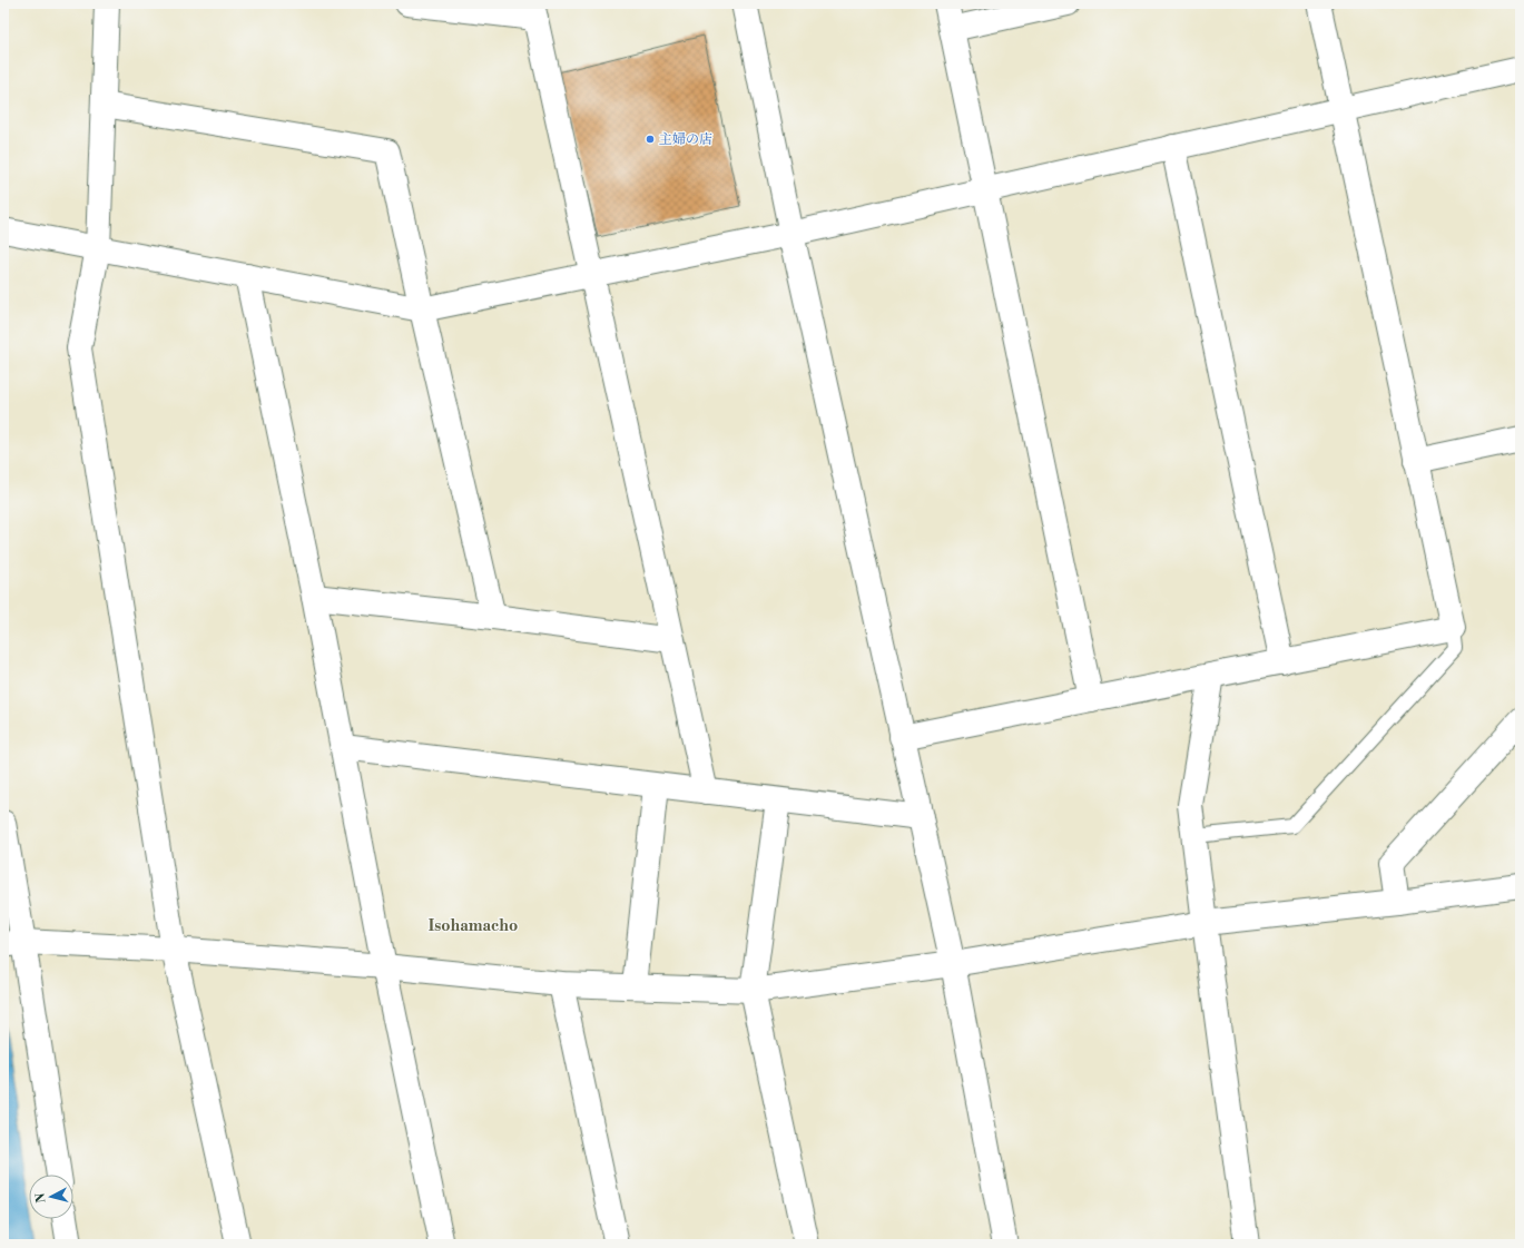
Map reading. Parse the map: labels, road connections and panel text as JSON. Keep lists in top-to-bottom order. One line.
{"districts":["Isohamacho"],"places":["主婦の店"],"north":"left"}
